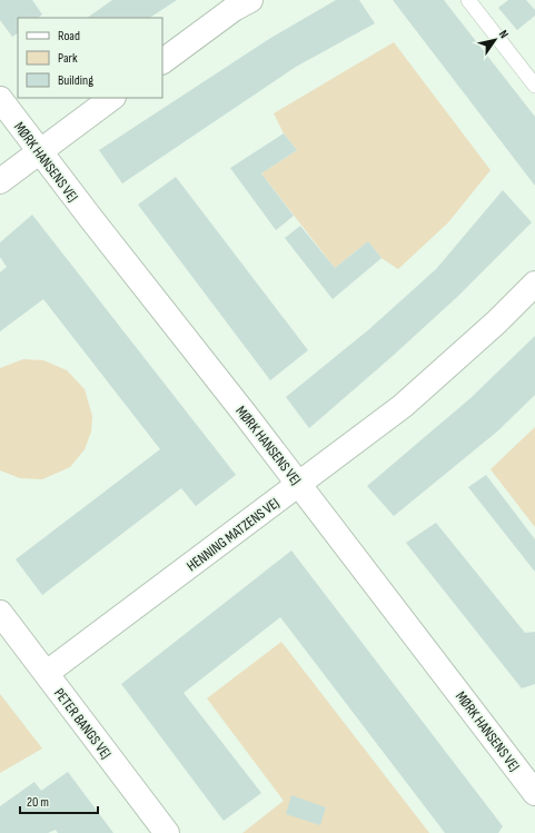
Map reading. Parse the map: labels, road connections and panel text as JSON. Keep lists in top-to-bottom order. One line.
{"streets":{"street":["MØRK HANSENS VEJ","HENNING MATZENS VEJ","PETER BANGS VEJ"]},"crossings":[["MØRK HANSENS VEJ","HENNING MATZENS VEJ"],["HENNING MATZENS VEJ","PETER BANGS VEJ"]],"legend":["Road","Park","Building"],"scale_bar":"20 m","north":"top right"}
